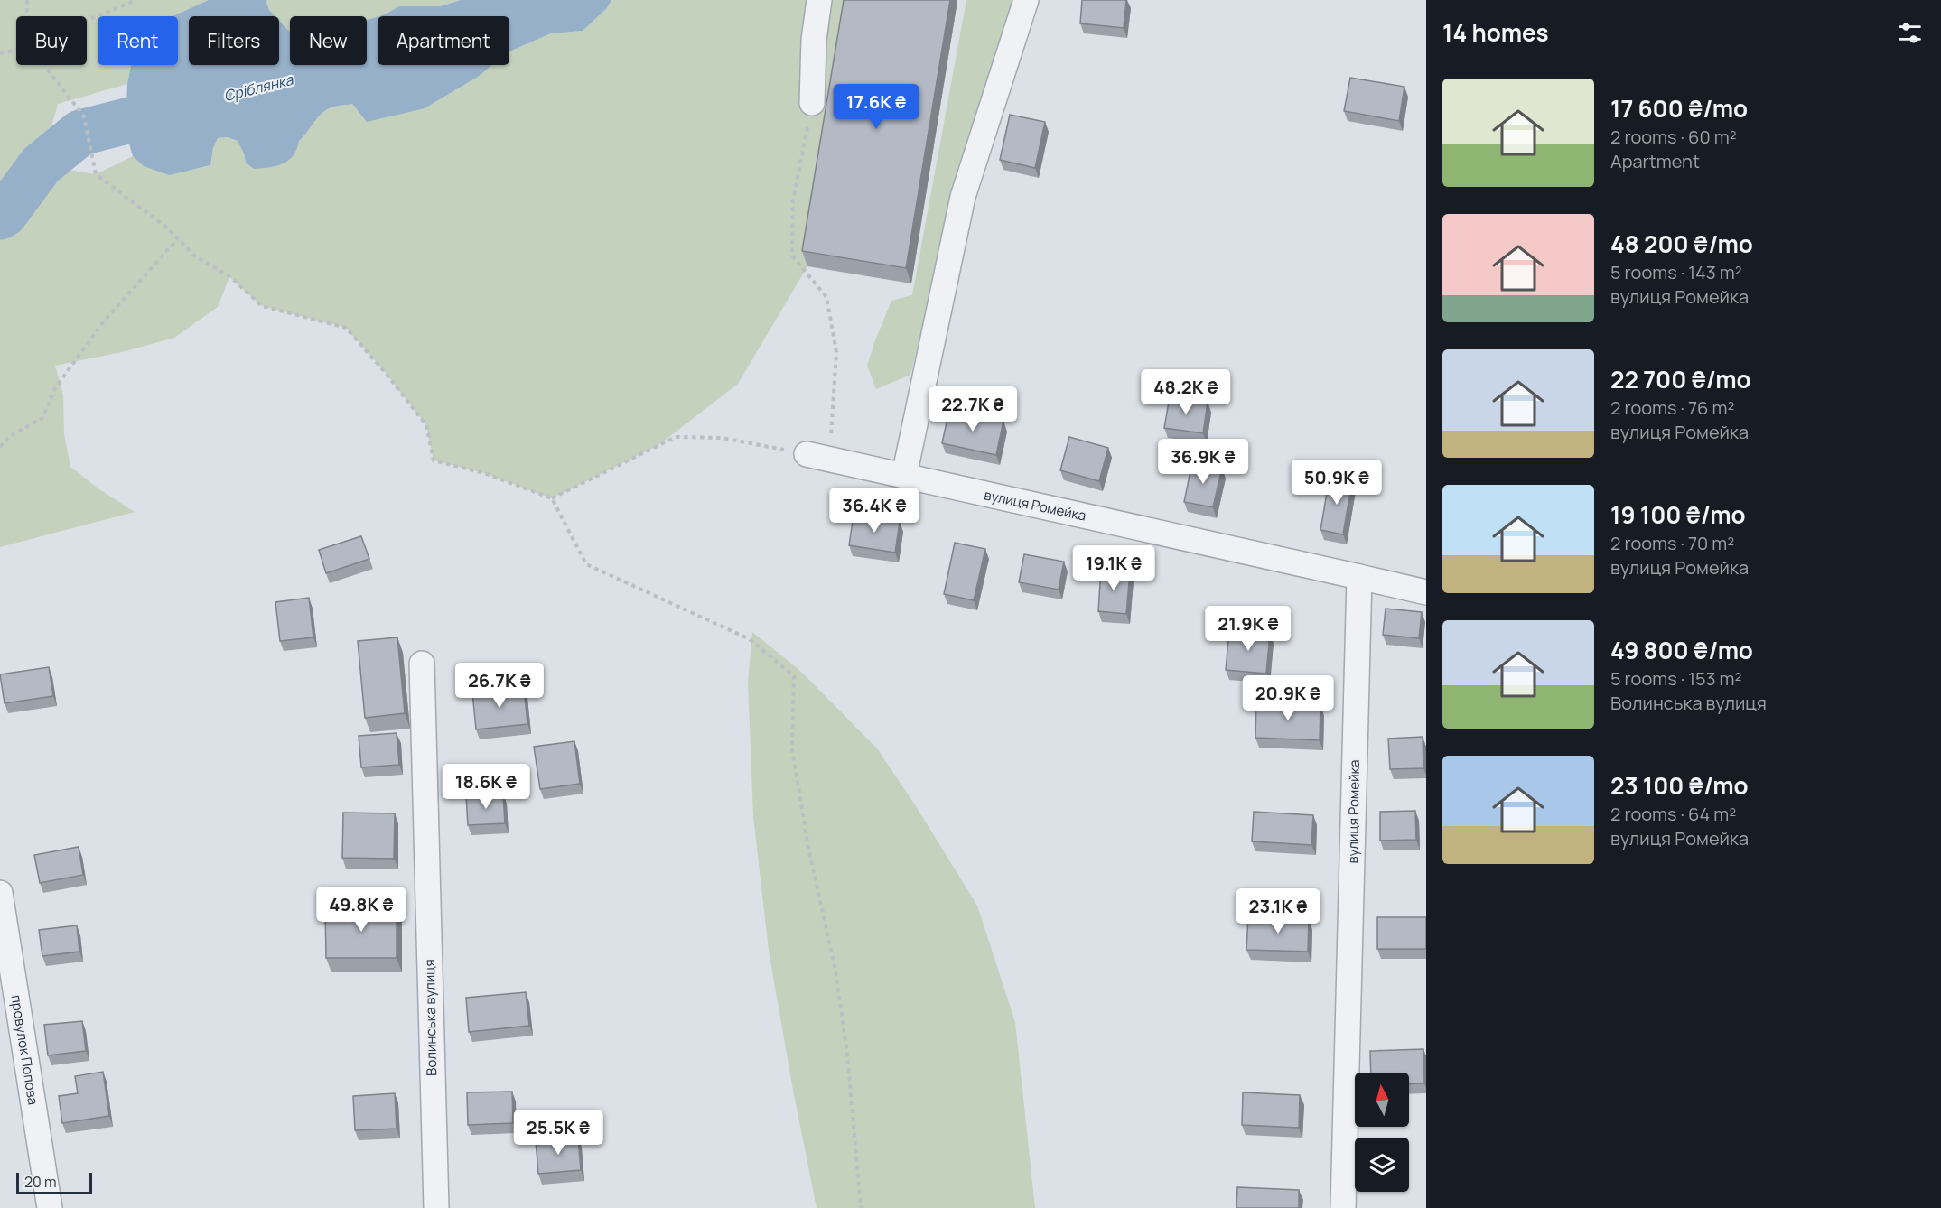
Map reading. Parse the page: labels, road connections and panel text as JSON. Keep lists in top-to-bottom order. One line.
{"streets":{"street":["вулиця Ромейка","Волинська вулиця","провулок Попова"]},"water":["Сріблянка"],"scale_bar":"20 m","north":"top","page":{"heading":"14 homes","chip":["Buy","Rent","Filters","New","Apartment"],"list":[{"name":"17 600 ₴/mo","note":"2 rooms · 60 m² · Apartment"},{"name":"48 200 ₴/mo","note":"5 rooms · 143 m² · вулиця Ромейка"},{"name":"22 700 ₴/mo","note":"2 rooms · 76 m² · вулиця Ромейка"},{"name":"19 100 ₴/mo","note":"2 rooms · 70 m² · вулиця Ромейка"},{"name":"49 800 ₴/mo","note":"5 rooms · 153 m² · Волинська вулиця"},{"name":"23 100 ₴/mo","note":"2 rooms · 64 m² · вулиця Ромейка"}],"price":["17.6K ₴","48.2K ₴","22.7K ₴","36.9K ₴","50.9K ₴","36.4K ₴","19.1K ₴","21.9K ₴","26.7K ₴","20.9K ₴","18.6K ₴","49.8K ₴","23.1K ₴","25.5K ₴"],"scale":"20 m"}}
